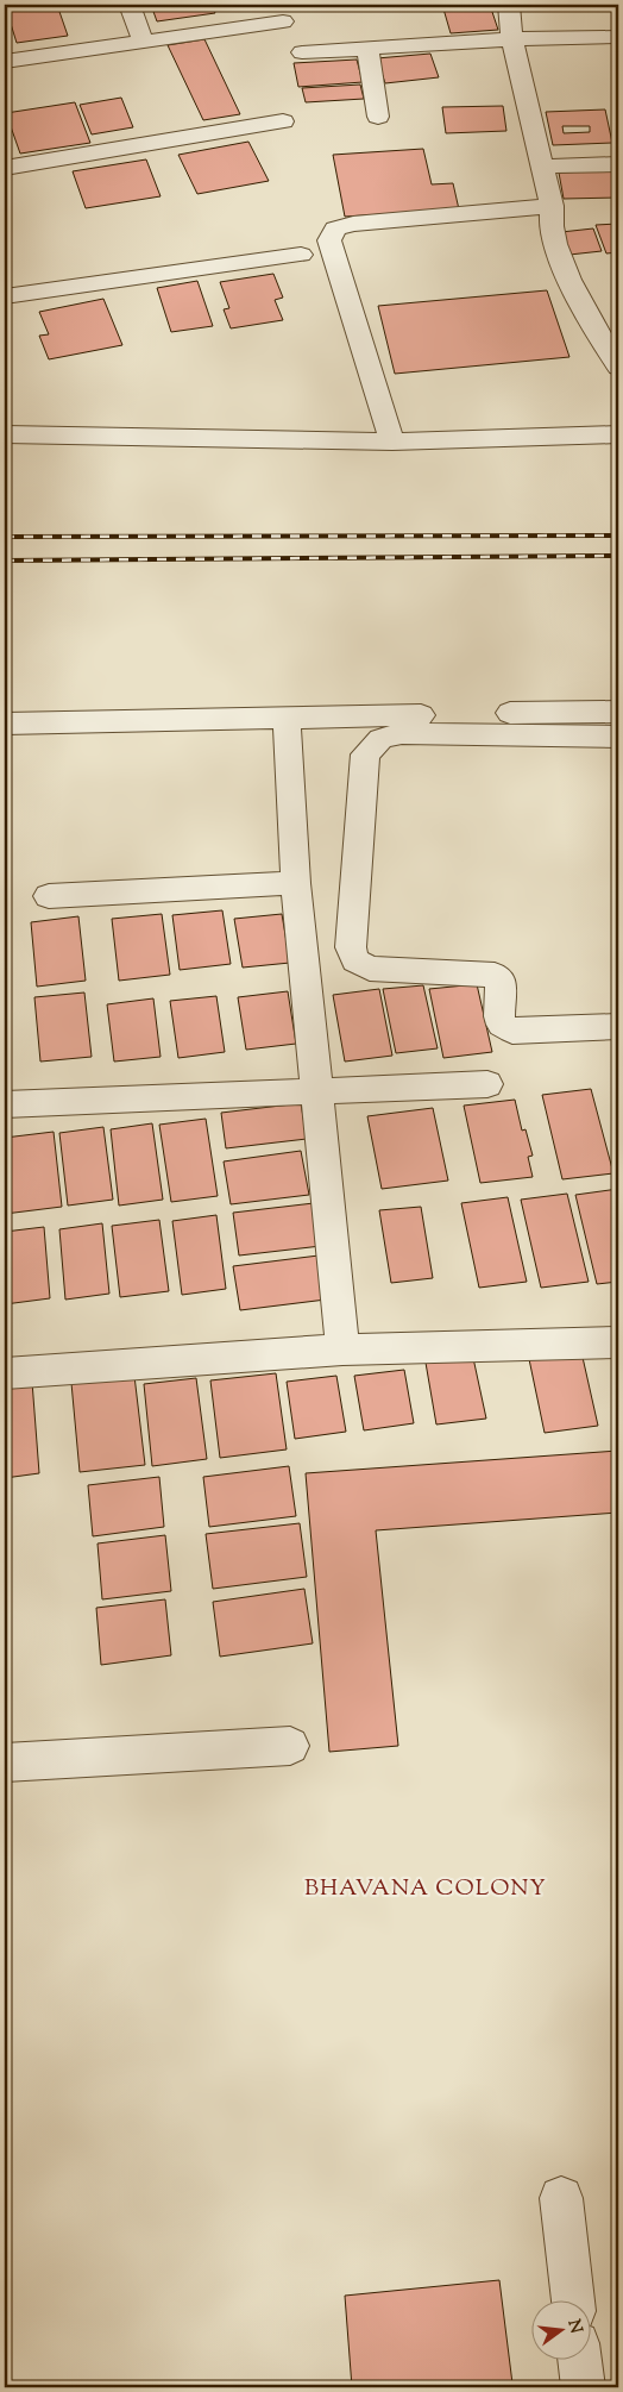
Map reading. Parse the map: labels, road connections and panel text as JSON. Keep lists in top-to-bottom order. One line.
{"districts":["BHAVANA COLONY"],"north":"right"}
